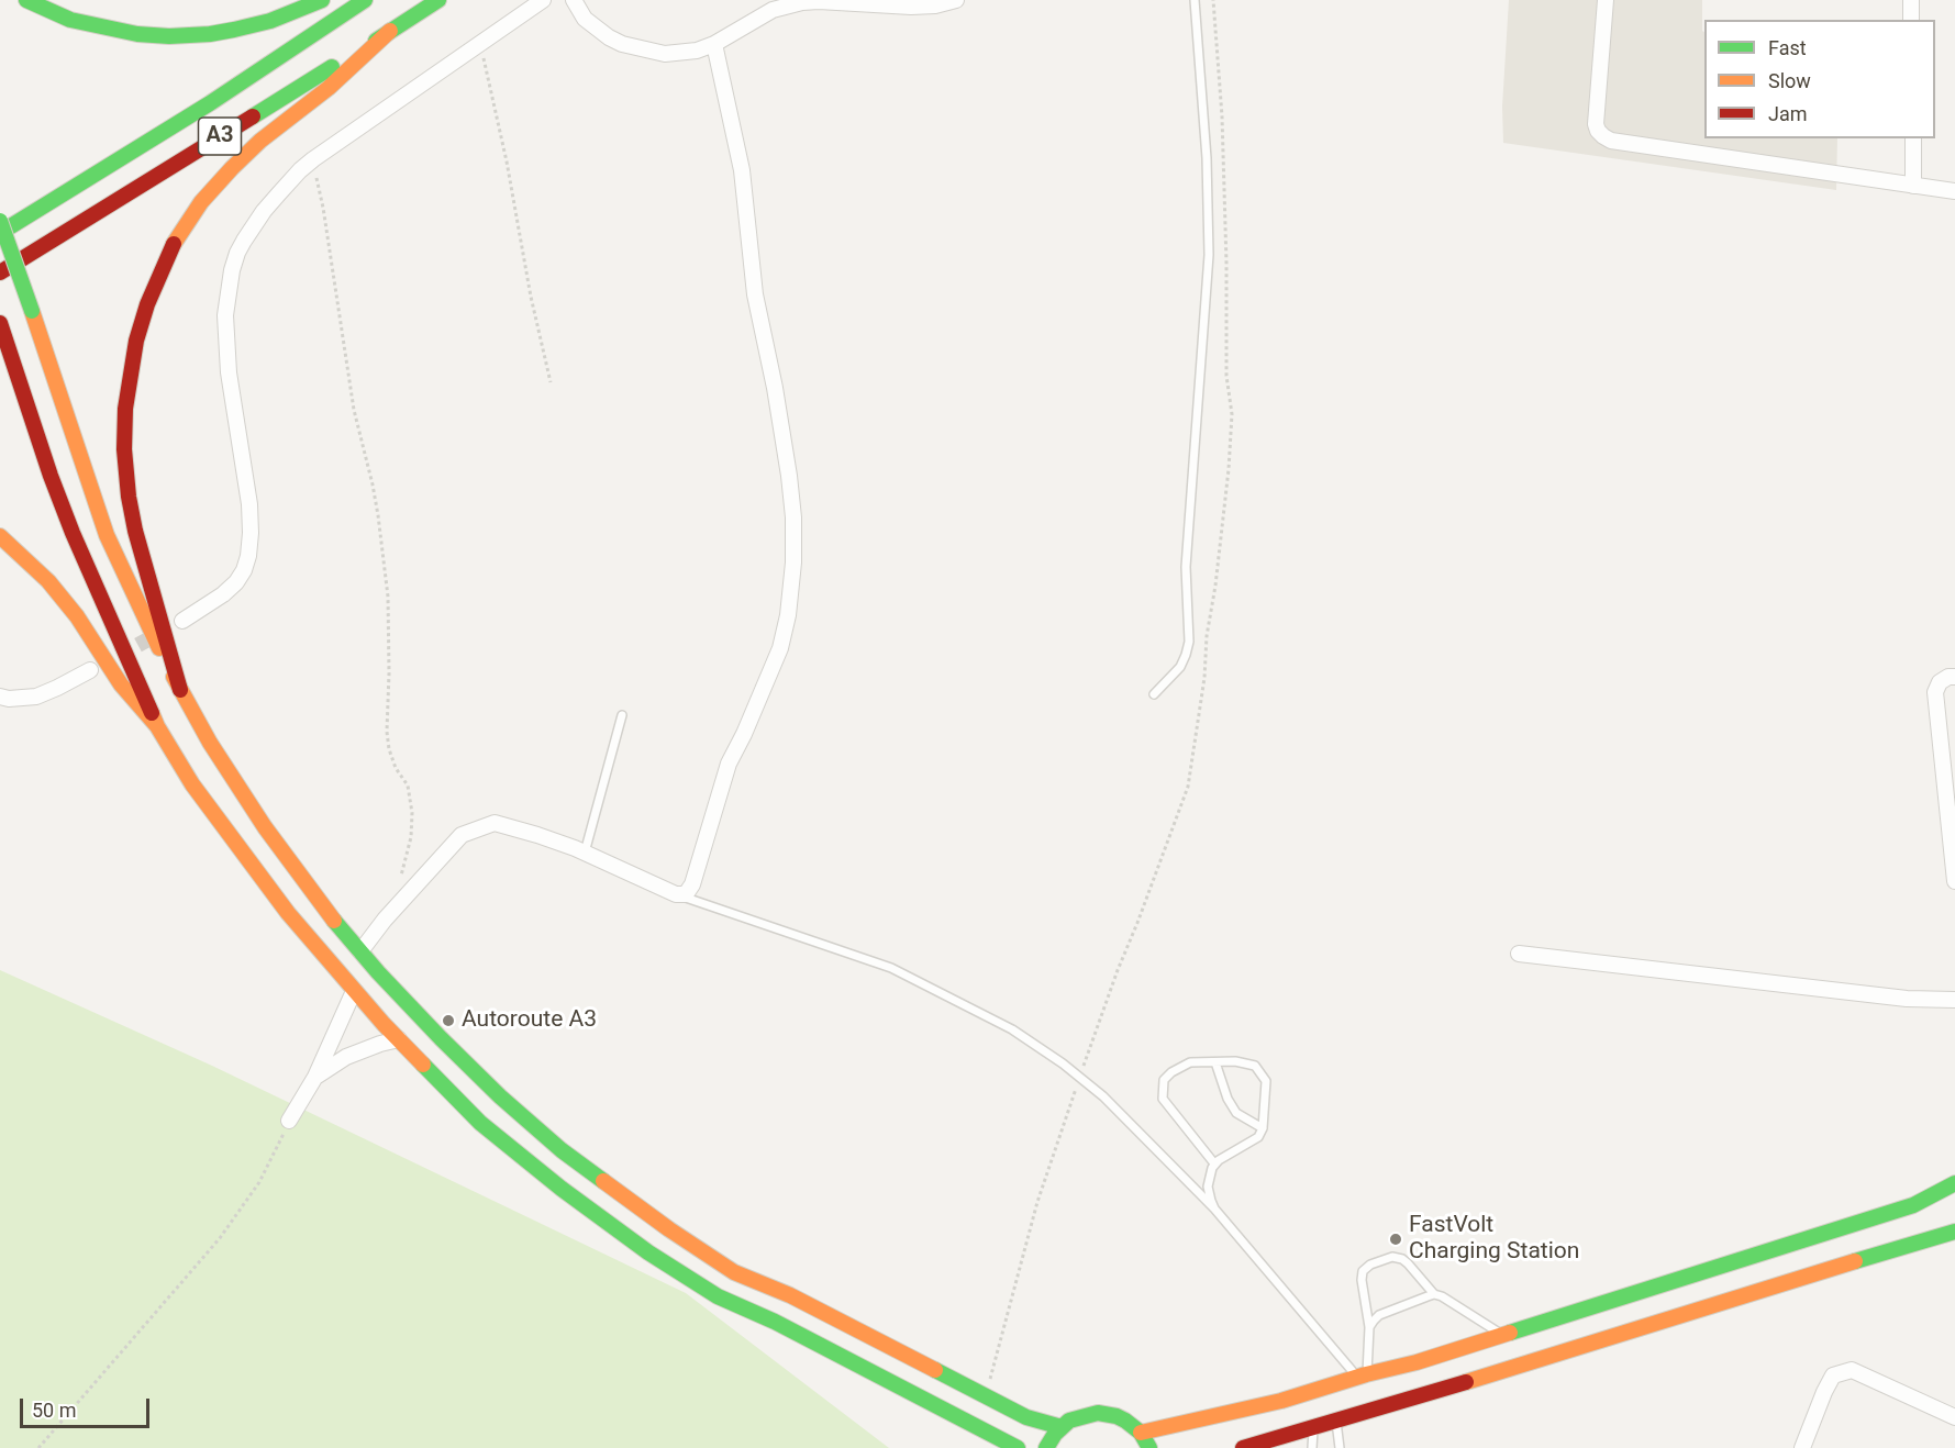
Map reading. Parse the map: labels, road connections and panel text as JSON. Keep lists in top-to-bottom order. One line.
{"streets":{"main road":["A3"]},"places":["Autoroute A3","FastVolt Charging Station"],"legend":["Fast","Slow","Jam"],"scale_bar":"50 m"}
